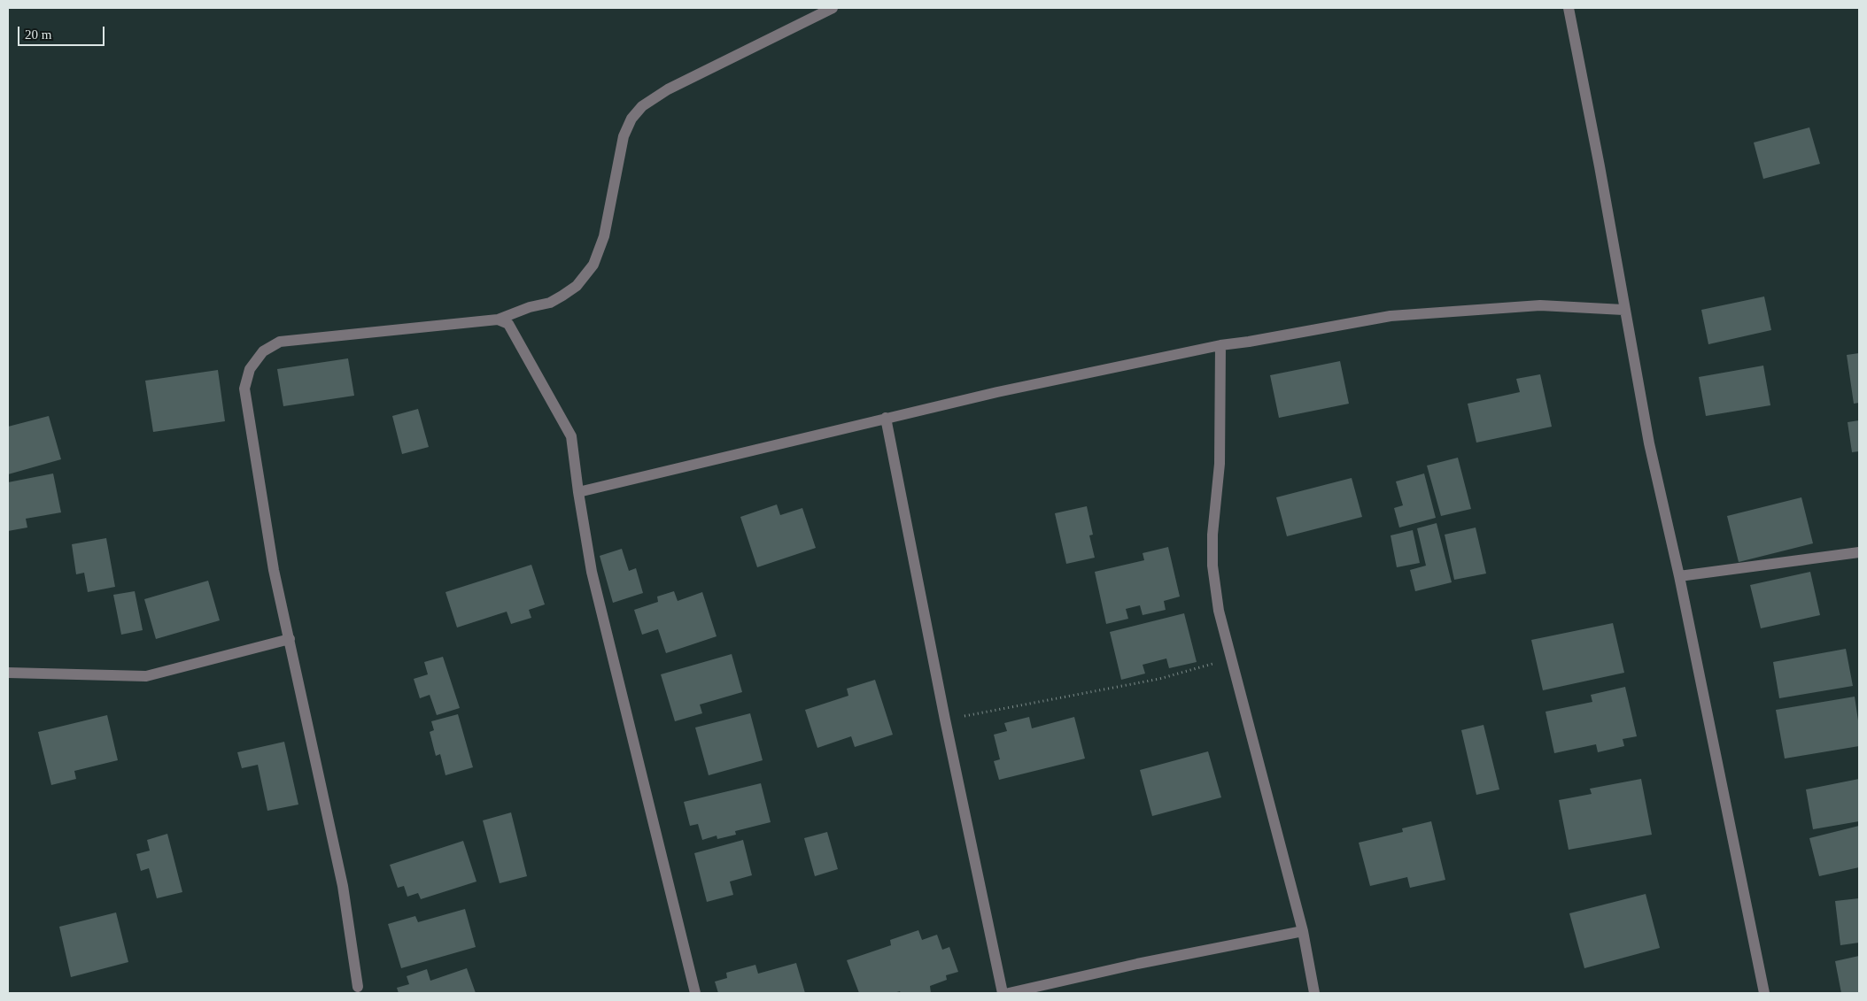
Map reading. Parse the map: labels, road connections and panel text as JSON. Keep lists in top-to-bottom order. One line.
{"scale_bar":"20 m"}
